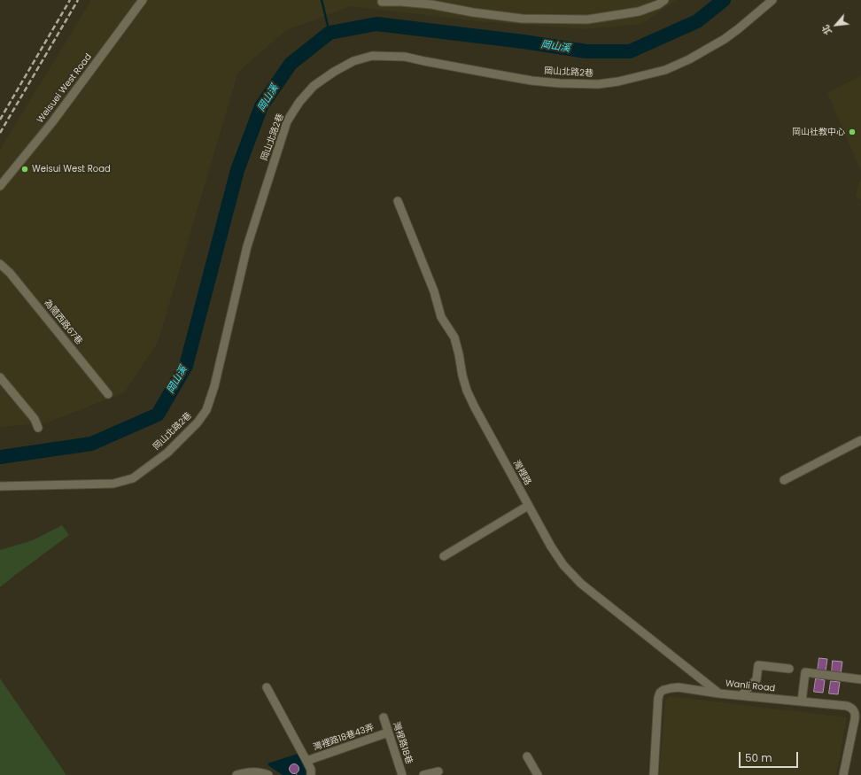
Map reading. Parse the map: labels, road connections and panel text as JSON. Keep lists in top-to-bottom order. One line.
{"streets":{"street":["岡山北路2巷","Weisuei West Road","為隨西路67巷","灣裡路","Wanli Road","灣裡路18巷43弄","灣裡路18巷"]},"crossings":[["灣裡路","Wanli Road"],["灣裡路18巷43弄","灣裡路18巷"]],"water":["岡山溪"],"places":["岡山社教中心","Weisui West Road"],"scale_bar":"50 m","north":"bottom left"}
